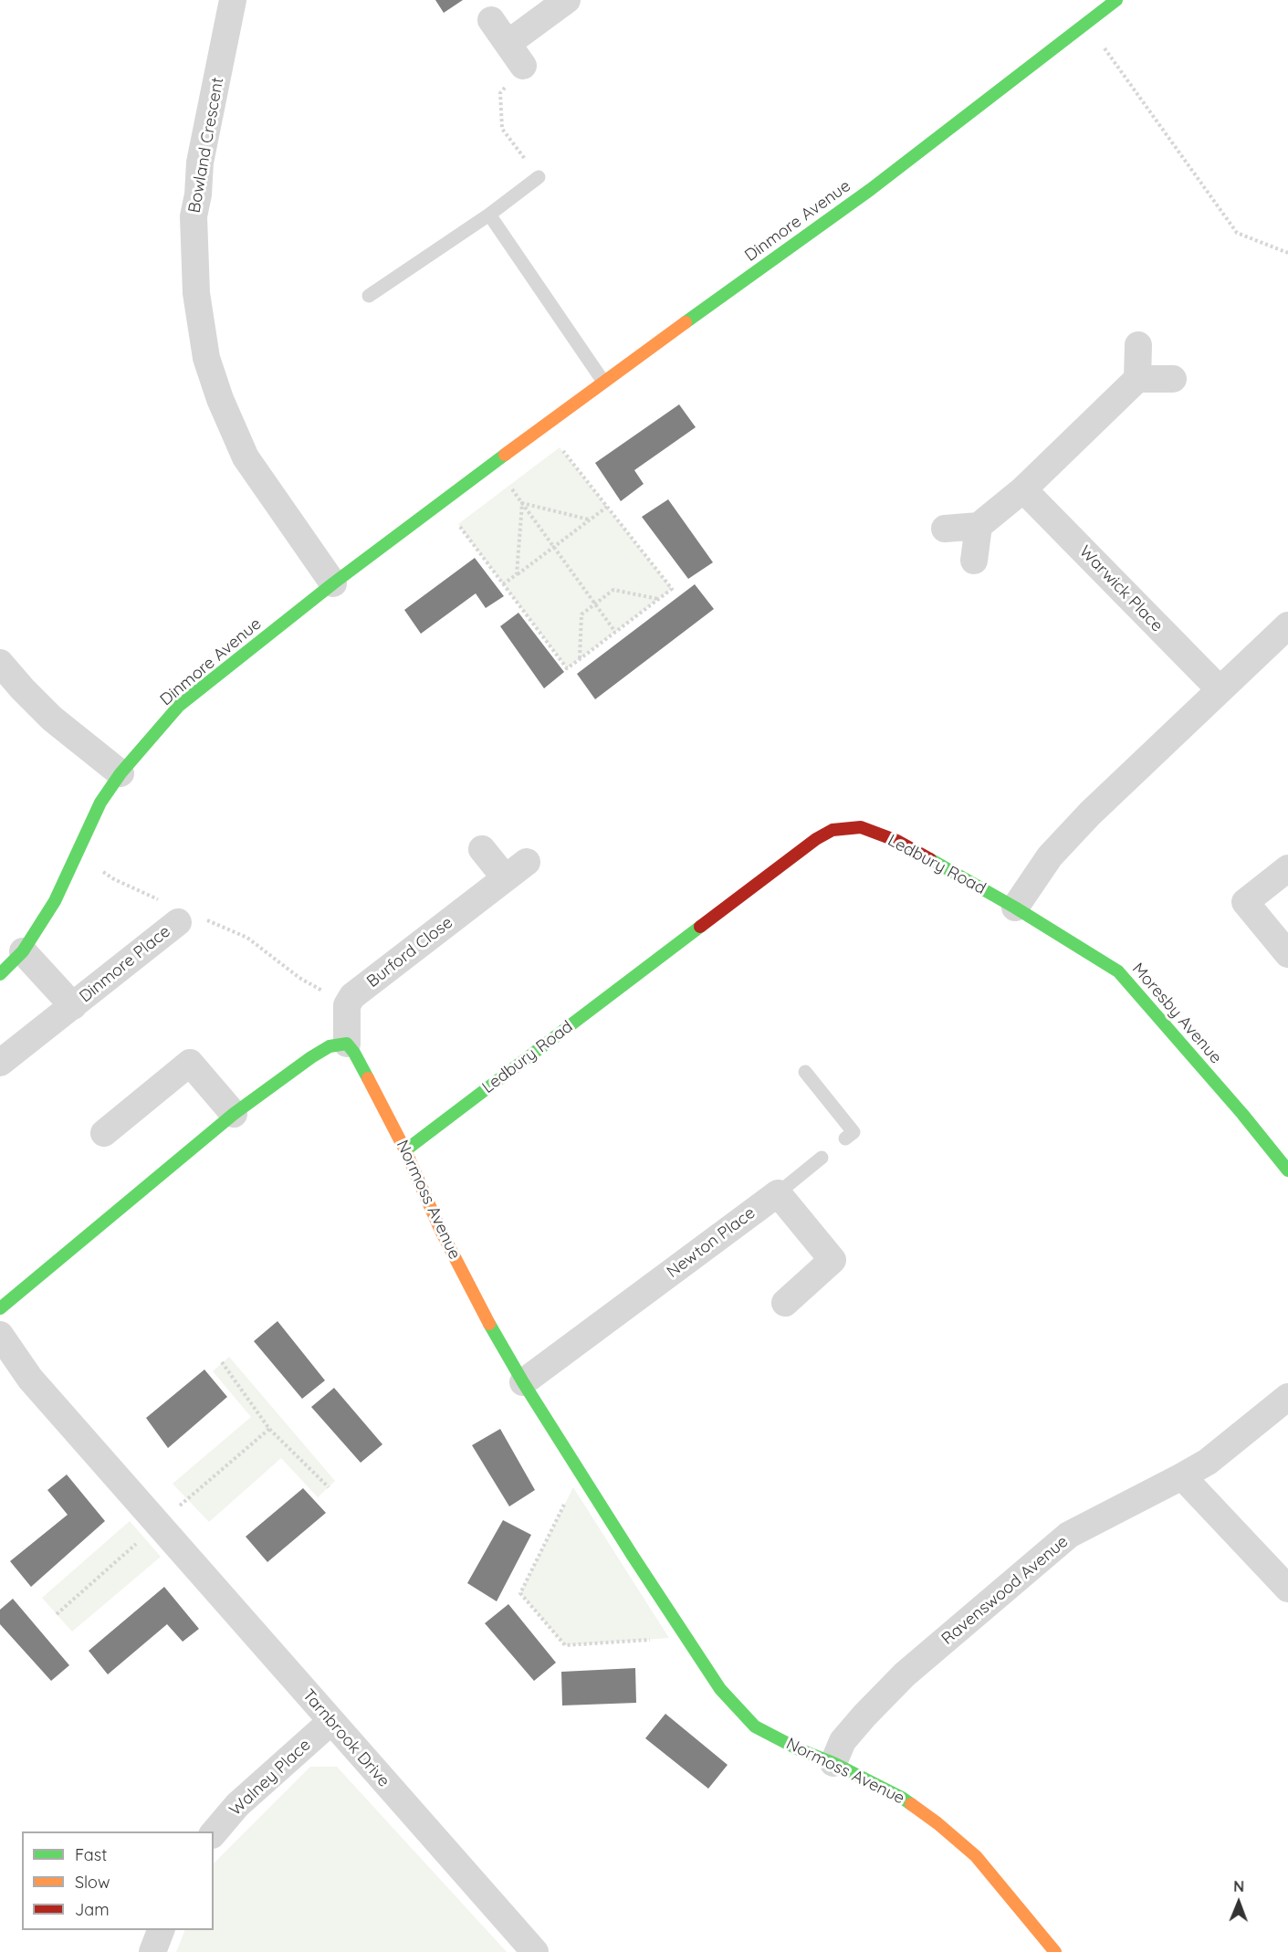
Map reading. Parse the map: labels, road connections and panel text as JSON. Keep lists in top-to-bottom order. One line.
{"streets":{"street":["Bowland Crescent","Dinmore Avenue","Warwick Place","Ledbury Road","Burford Close","Dinmore Place","Moresby Avenue","Normoss Avenue","Newton Place","Ravenswood Avenue","Tarnbrook Drive","Walney Place"]},"crossings":[["Bowland Crescent","Dinmore Avenue"],["Dinmore Avenue","Dinmore Place"],["Ledbury Road","Moresby Avenue"],["Ledbury Road","Normoss Avenue"],["Normoss Avenue","Newton Place"],["Normoss Avenue","Ravenswood Avenue"],["Tarnbrook Drive","Walney Place"]],"legend":["Fast","Slow","Jam"],"north":"top"}
